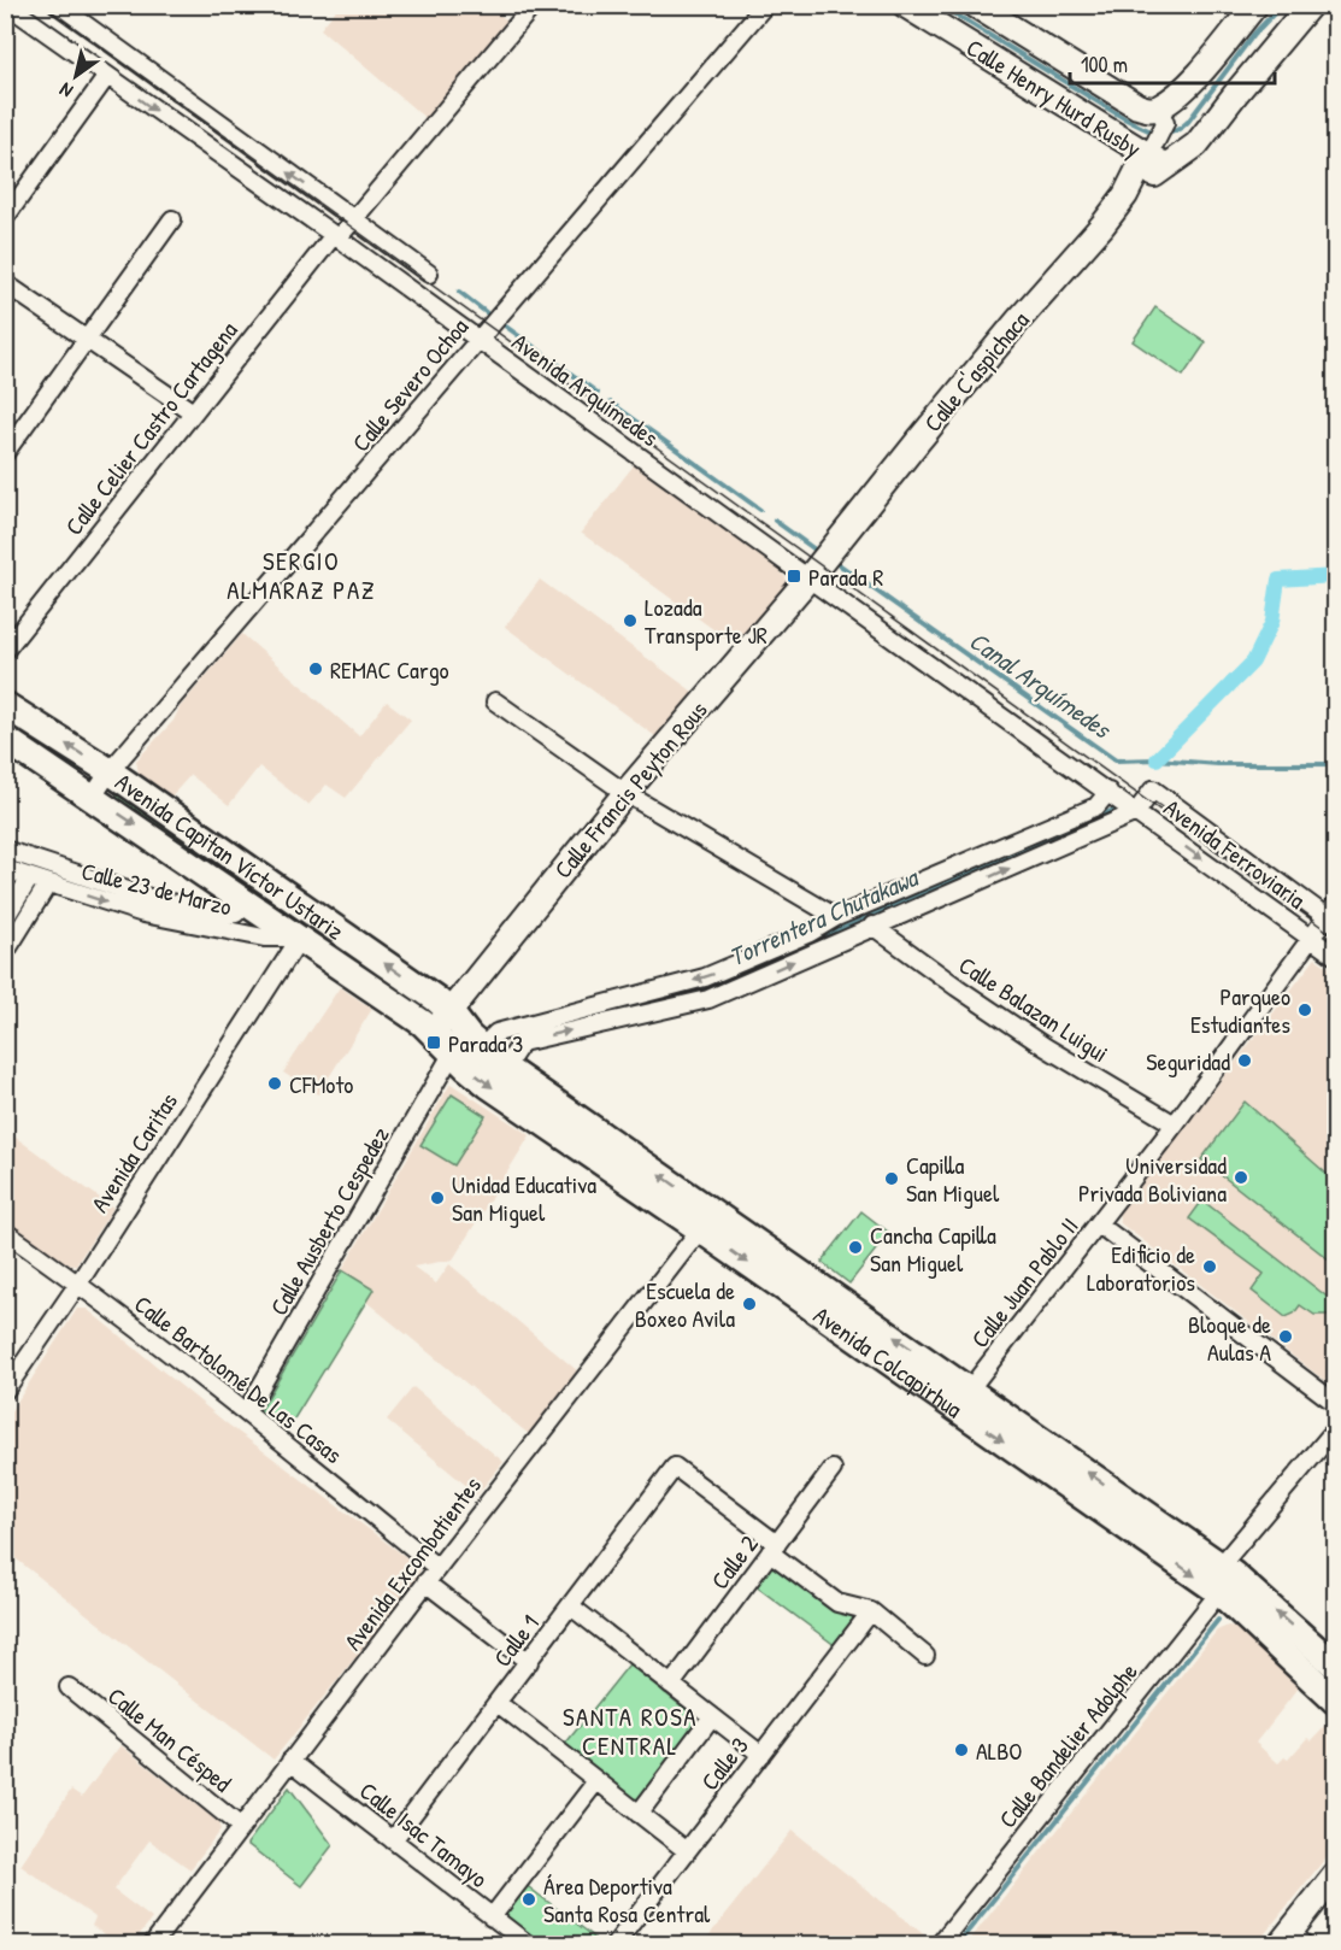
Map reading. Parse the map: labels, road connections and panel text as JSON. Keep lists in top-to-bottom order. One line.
{"streets":{"main road":["Avenida Capitan Víctor Ustariz","Avenida Colcapirhua"],"street":["Calle Henry Hurd Rusby","Calle C'aspichaca","Calle Severo Ochoa","Avenida Arquímedes","Calle Celier Castro Cartagena","Calle Francis Peyton Rous","Avenida Ferroviaria","Calle 23 de Marzo","Calle Balazan Luigui","Avenida Caritas","Calle Ausberto Cespedez","Calle Juan Pablo II","Calle Bartolomé De Las Casas","Calle 2","Avenida Excombatientes","Calle 1","Calle Man Césped","Calle Bandelier Adolphe","Calle 3","Calle Isac Tamayo"]},"crossings":[["Calle Henry Hurd Rusby","Calle C'aspichaca"],["Calle C'aspichaca","Calle Francis Peyton Rous"],["Calle Severo Ochoa","Avenida Arquímedes"],["Calle Severo Ochoa","Avenida Capitan Víctor Ustariz"],["Avenida Arquímedes","Calle Celier Castro Cartagena"],["Avenida Arquímedes","Calle Francis Peyton Rous"],["Avenida Arquímedes","Avenida Ferroviaria"],["Calle Francis Peyton Rous","Avenida Capitan Víctor Ustariz"],["Calle Francis Peyton Rous","Avenida Colcapirhua"],["Avenida Ferroviaria","Calle Juan Pablo II"],["Avenida Capitan Víctor Ustariz","Calle 23 de Marzo"],["Avenida Capitan Víctor Ustariz","Avenida Caritas"],["Avenida Capitan Víctor Ustariz","Avenida Colcapirhua"],["Calle 23 de Marzo","Avenida Caritas"],["Calle Balazan Luigui","Calle Juan Pablo II"],["Avenida Caritas","Calle Bartolomé De Las Casas"],["Calle Ausberto Cespedez","Avenida Colcapirhua"],["Calle Ausberto Cespedez","Calle Bartolomé De Las Casas"],["Calle Juan Pablo II","Avenida Colcapirhua"],["Avenida Colcapirhua","Avenida Excombatientes"],["Avenida Colcapirhua","Calle Bandelier Adolphe"],["Calle Bartolomé De Las Casas","Avenida Excombatientes"],["Calle 2","Calle 1"],["Avenida Excombatientes","Calle Man Césped"],["Avenida Excombatientes","Calle Isac Tamayo"],["Calle 1","Calle Isac Tamayo"]],"one_way":["Avenida Ferroviaria"],"districts":["SERGIO ALMARAZ PAZ","SANTA ROSA CENTRAL"],"water":["Canal Arquímedes","Torrentera Chutakawa"],"places":{"transit":["Parada R","Parada 3"],"other":["Lozada Transporte JR","REMAC Cargo","Parqueo Estudiantes","Seguridad","CFMoto","Universidad Privada Boliviana","Capilla San Miguel","Unidad Educativa San Miguel","Cancha Capilla San Miguel","Edificio de Laboratorios","Escuela de Boxeo Avila","Bloque de Aulas A","ALBO","Área Deportiva Santa Rosa Central"]},"scale_bar":"100 m","north":"bottom left"}
